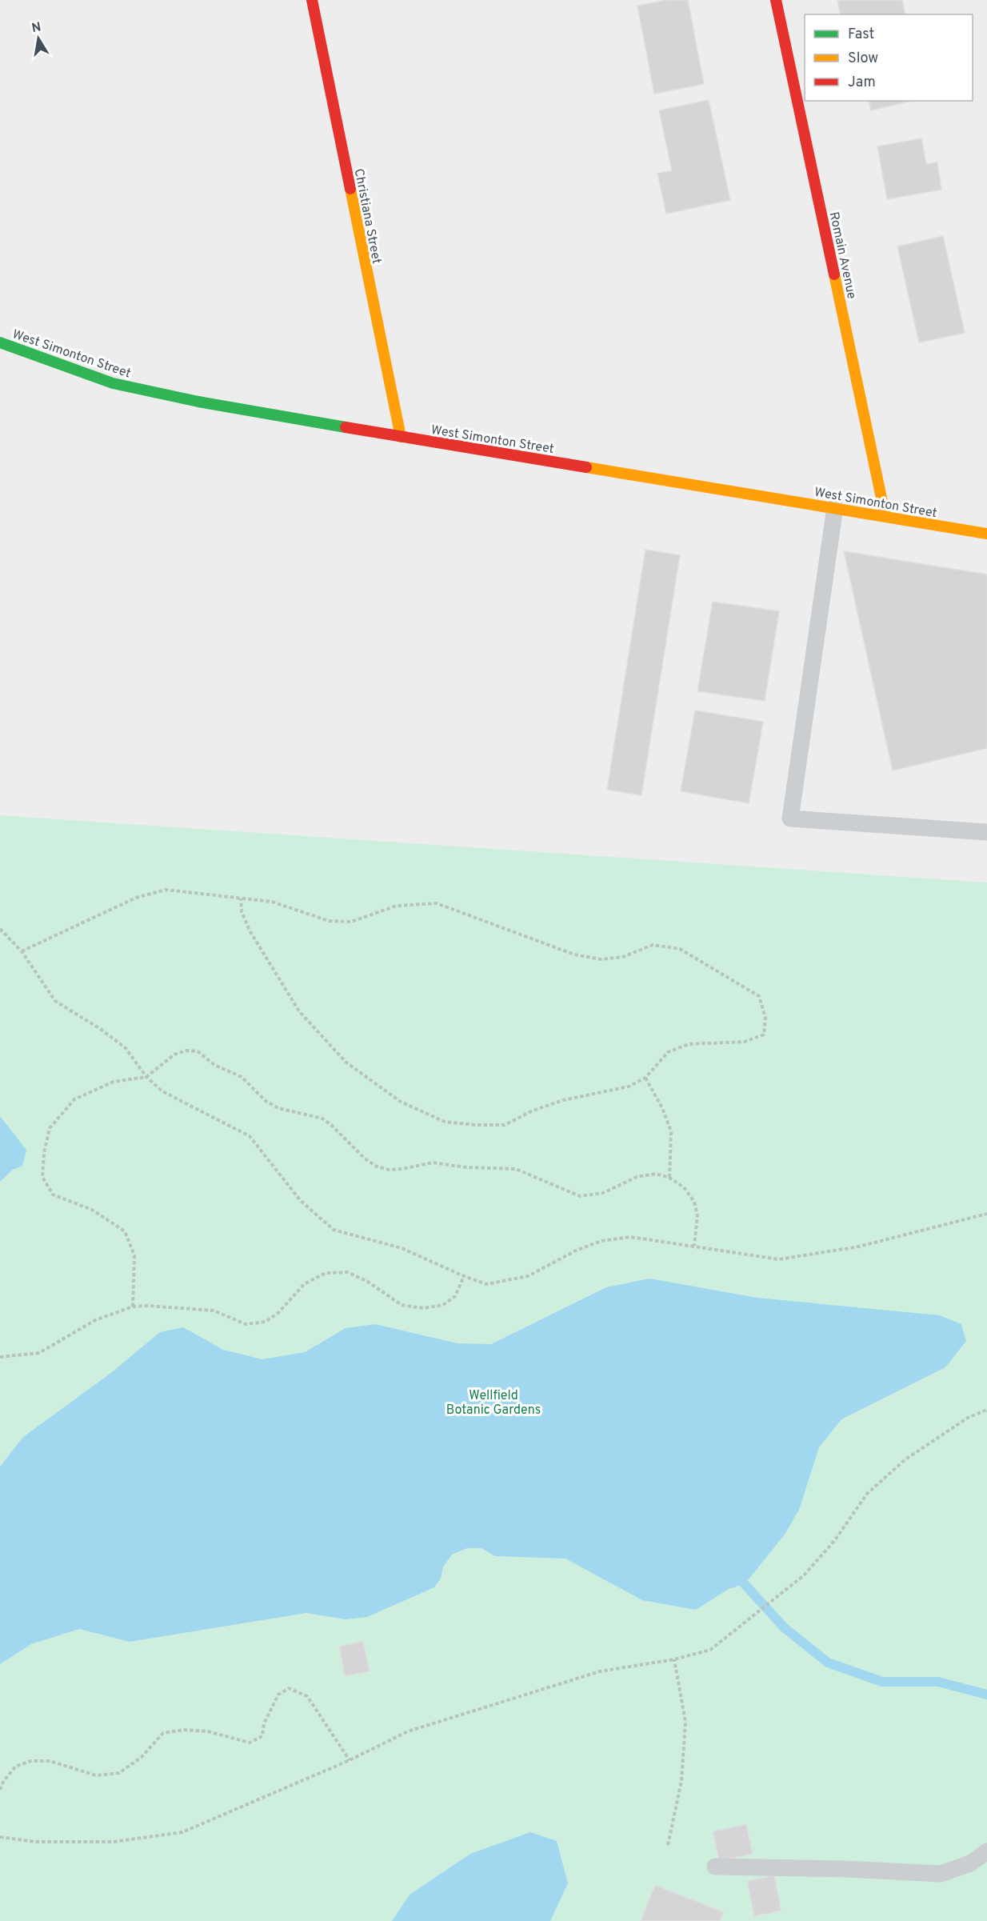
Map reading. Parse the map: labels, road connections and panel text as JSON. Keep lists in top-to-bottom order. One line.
{"streets":{"street":["Christiana Street","Romain Avenue","West Simonton Street"]},"crossings":[["Christiana Street","West Simonton Street"],["Romain Avenue","West Simonton Street"]],"parks":["Wellfield Botanic Gardens"],"legend":["Fast","Slow","Jam"],"north":"top"}
